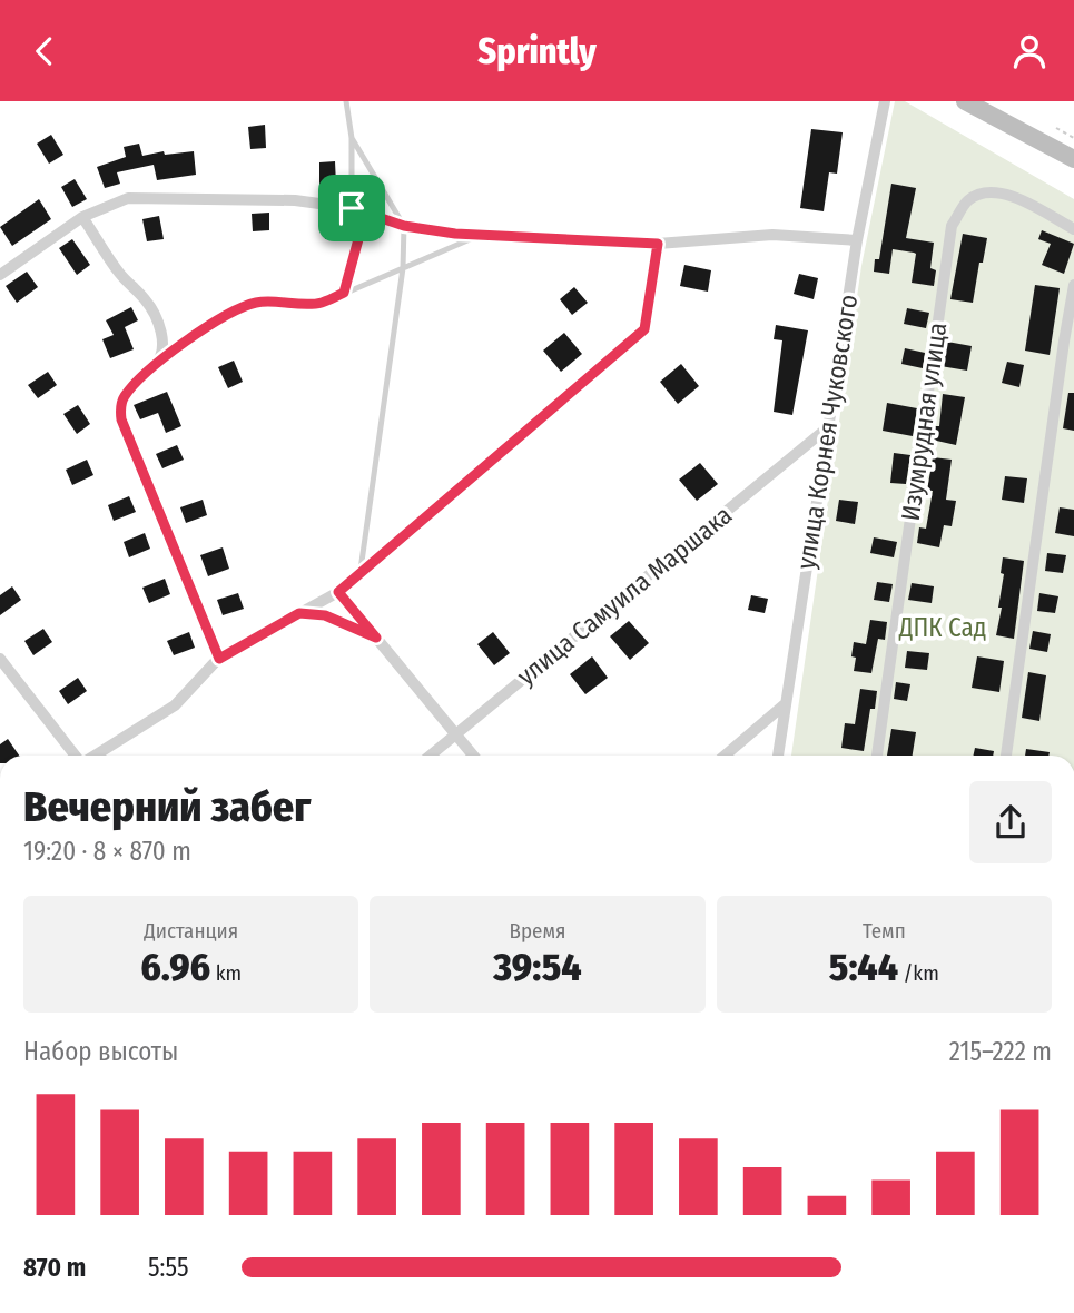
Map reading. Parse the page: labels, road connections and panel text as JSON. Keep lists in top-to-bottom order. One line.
{"streets":{"street":["Изумрудная улица","улица Корнея Чуковского","улица Самуила Маршака"]},"crossings":[["улица Корнея Чуковского","улица Самуила Маршака"]],"parks":["ДПК Сад"],"page":{"header":"Sprintly","heading":["Вечерний забег","19:20 · 8 × 870 m"],"stats":[["Дистанция","6.96 km"],["Время","39:54"],["Темп","5:44 /km"]],"chart":["Набор высоты","215–222 m"],"list":[{"name":"870 m","note":"5:55"}]}}
